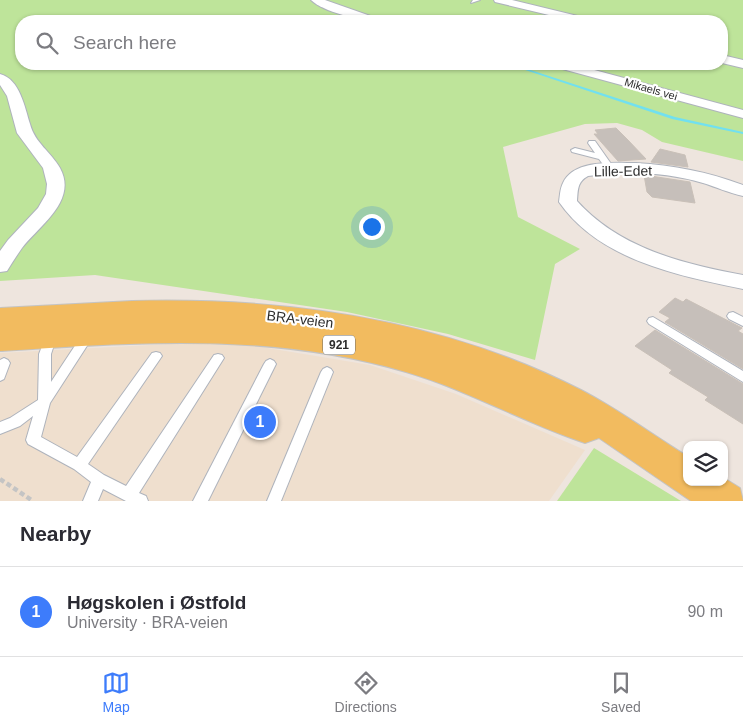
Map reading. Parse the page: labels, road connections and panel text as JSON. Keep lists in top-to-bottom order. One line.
{"streets":{"main road":["BRA-veien","921"],"street":["Mikaels vei","Lille-Edet"]},"page":{"search":"Search here","pins":"1","heading":"Nearby","list":[{"mark":"1","name":"Høgskolen i Østfold","note":"University · BRA-veien","value":"90 m"}],"nav":["Map","Directions","Saved"]}}
